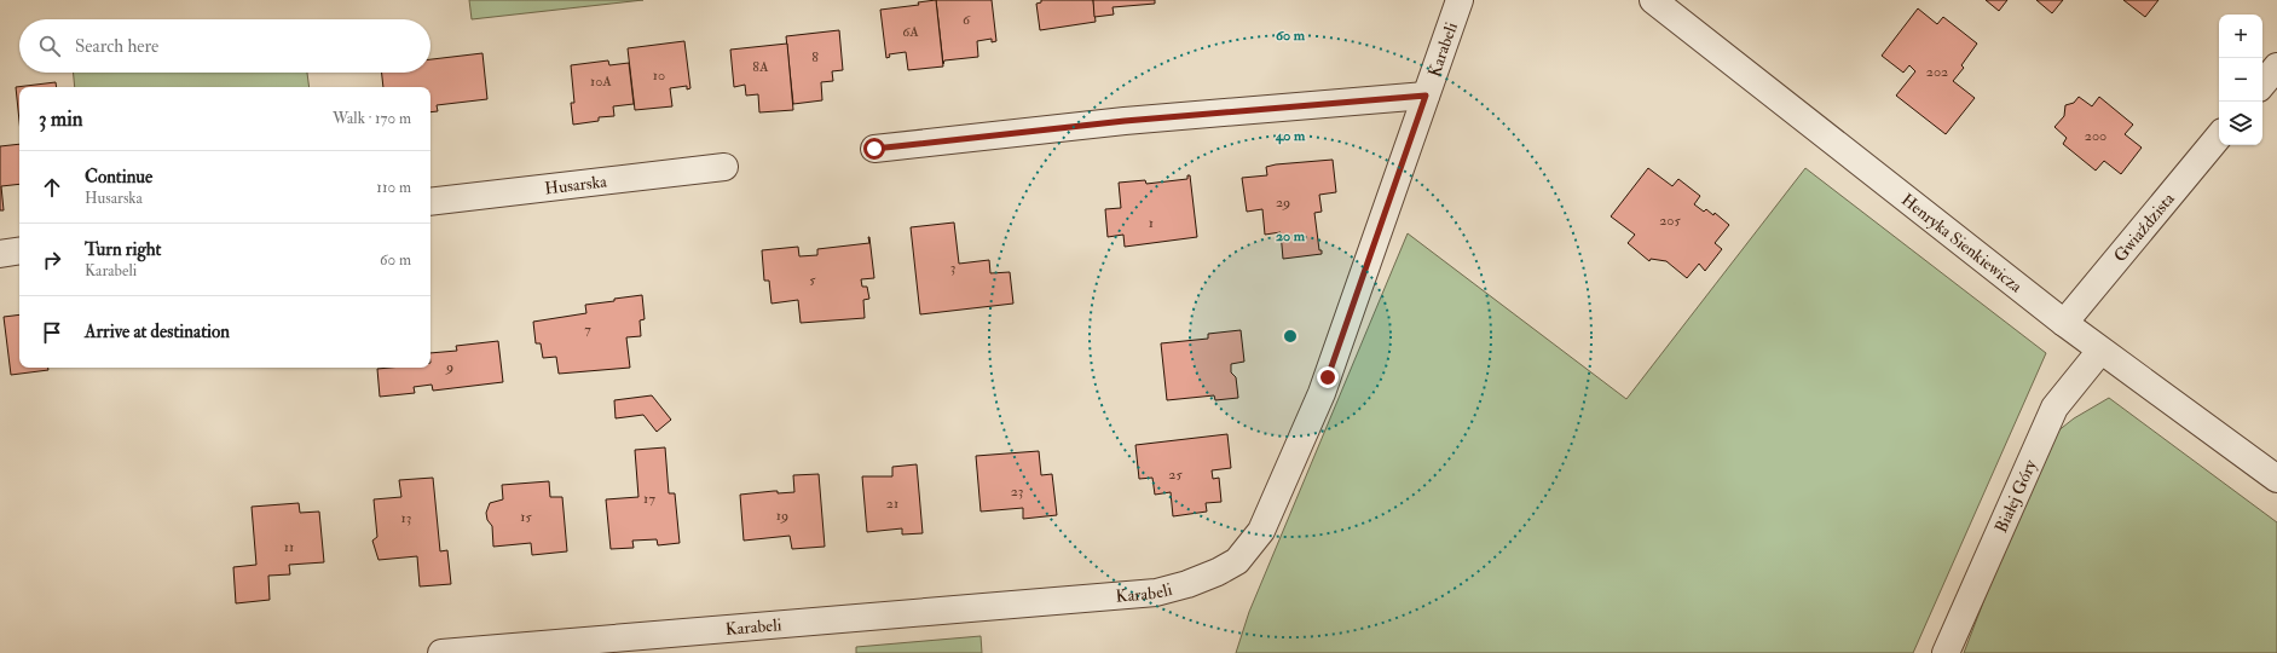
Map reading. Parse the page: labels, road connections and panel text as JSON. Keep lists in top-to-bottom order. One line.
{"streets":{"street":["Karabeli","Husarska","Gwiaździsta","Henryka Sienkiewicza","Białej Góry"]},"crossings":[["Gwiaździsta","Henryka Sienkiewicza"],["Henryka Sienkiewicza","Białej Góry"]],"house_numbers":["6","6A","8","8A","202","10","10A","200","29","205","1","3","5","7","9","25","23","17","21","19","15","13","11"],"page":{"map_buttons":["+","−"],"search":"Search here","heading":["3 min","Walk · 170 m"],"list":[["Continue","Husarska","110 m"],["Turn right","Karabeli","60 m"],"Arrive at destination"]},"rings":["60 m","40 m","20 m"]}
